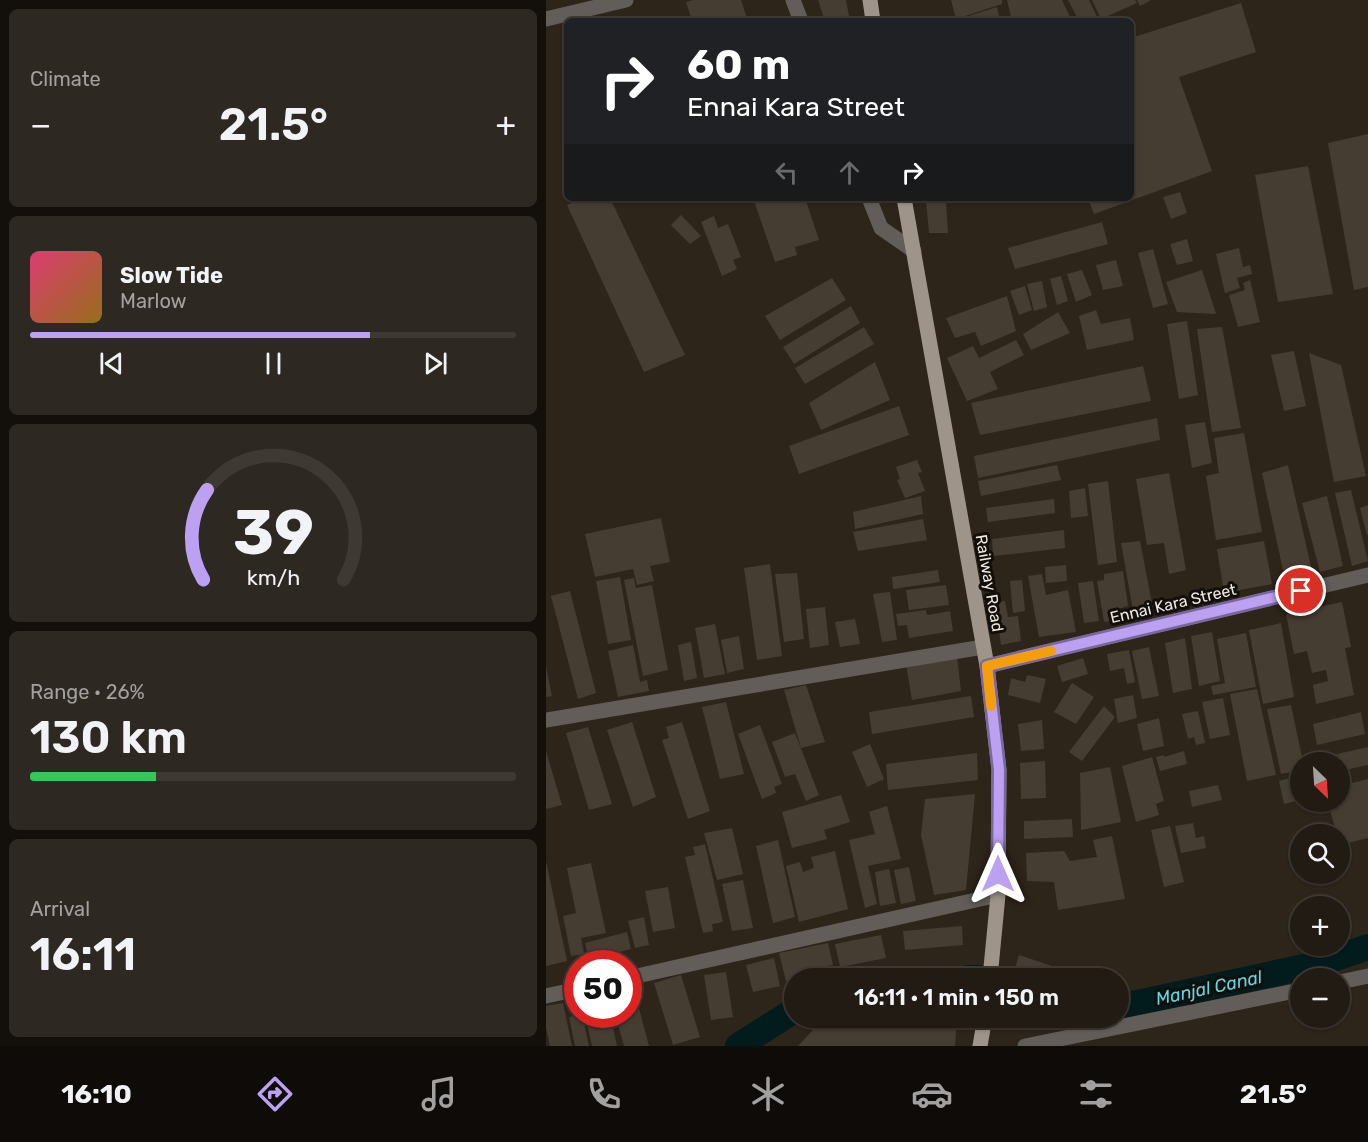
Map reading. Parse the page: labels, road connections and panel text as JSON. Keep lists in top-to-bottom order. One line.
{"streets":{"main road":["Railway Road"],"street":["Ennai Kara Street"]},"crossings":[["Railway Road","Ennai Kara Street"]],"water":["Manjal Canal"],"north":"bottom right","page":{"tile":["Climate",["Range · 26%","130 km"],["Arrival","16:11"]],"turn":["60 m","Ennai Kara Street"],"heat":["−","21.5°","+"],"song":["Slow Tide","Marlow"],"map_buttons":["+","−"],"limit":"50","trip":"16:11 · 1 min · 150 m","tabs":["16:10","21.5°"],"gauge":["39","km/h"]}}
